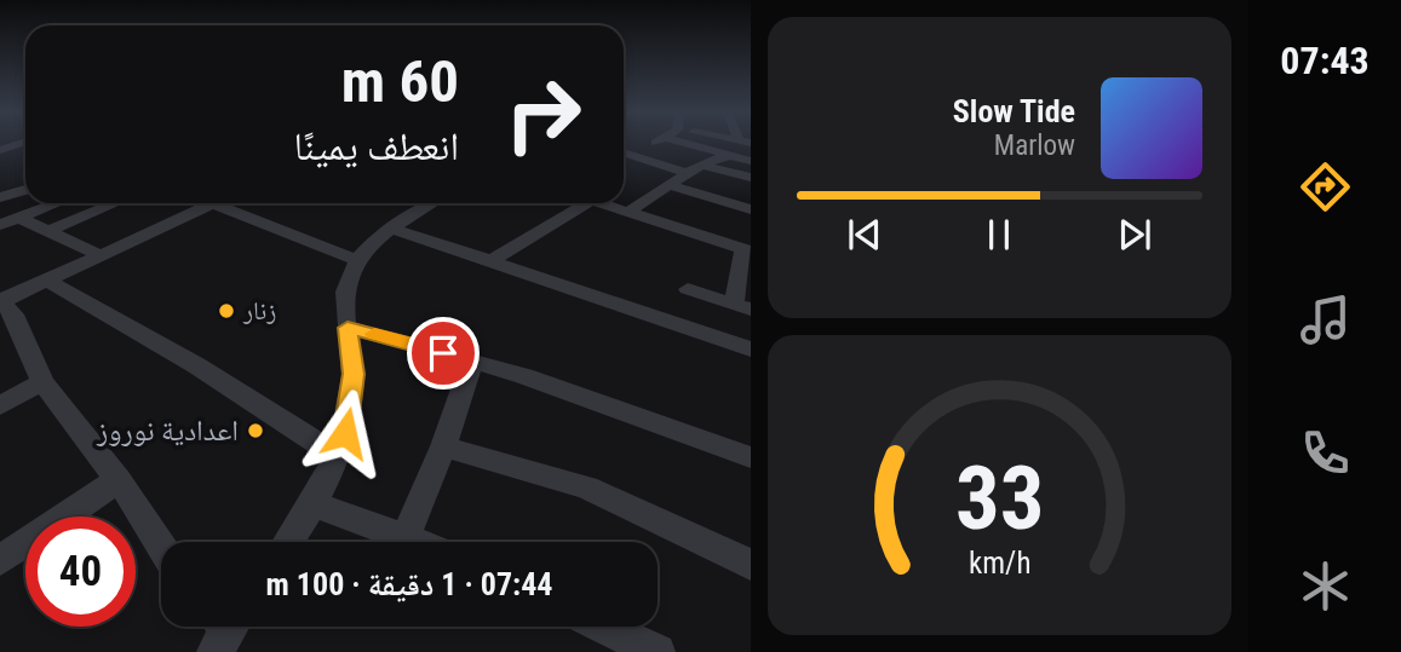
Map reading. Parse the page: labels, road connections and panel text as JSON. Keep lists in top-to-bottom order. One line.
{"places":["زنار","اعدادية نوروز"],"page":{"tabs":"07:43","turn":["60 m","انعطف يمينًا"],"song":["Slow Tide","Marlow"],"limit":"40","trip":"07:44 · 1 دقيقة · 100 m","gauge":["33","km/h"]}}
